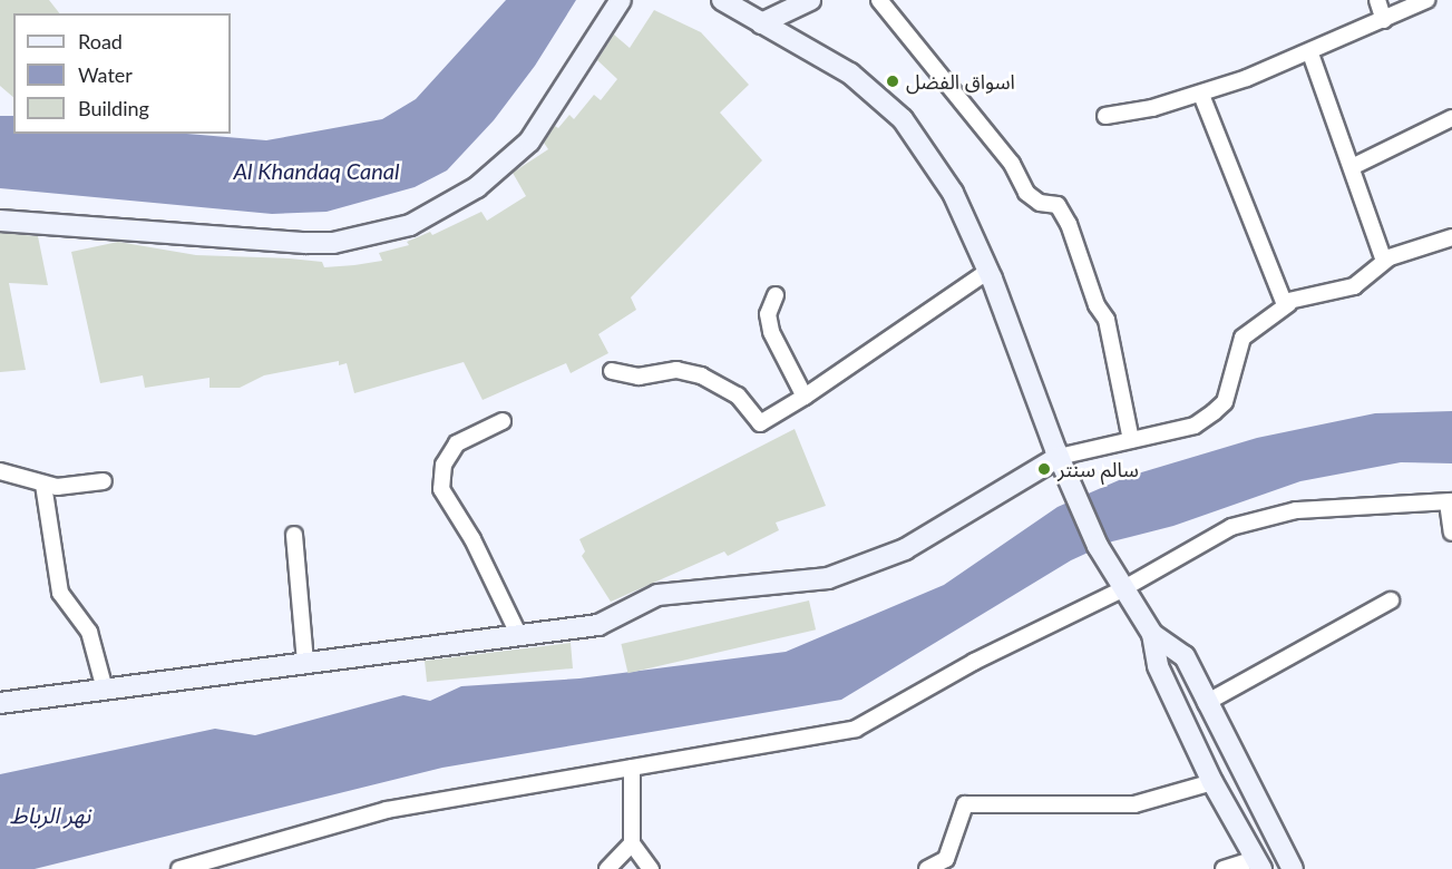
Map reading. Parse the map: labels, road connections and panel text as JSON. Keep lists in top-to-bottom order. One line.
{"water":["Al Khandaq Canal","نهر الرباط"],"places":["اسواق الفضل","سالم سنتر"],"legend":["Road","Water","Building"]}
